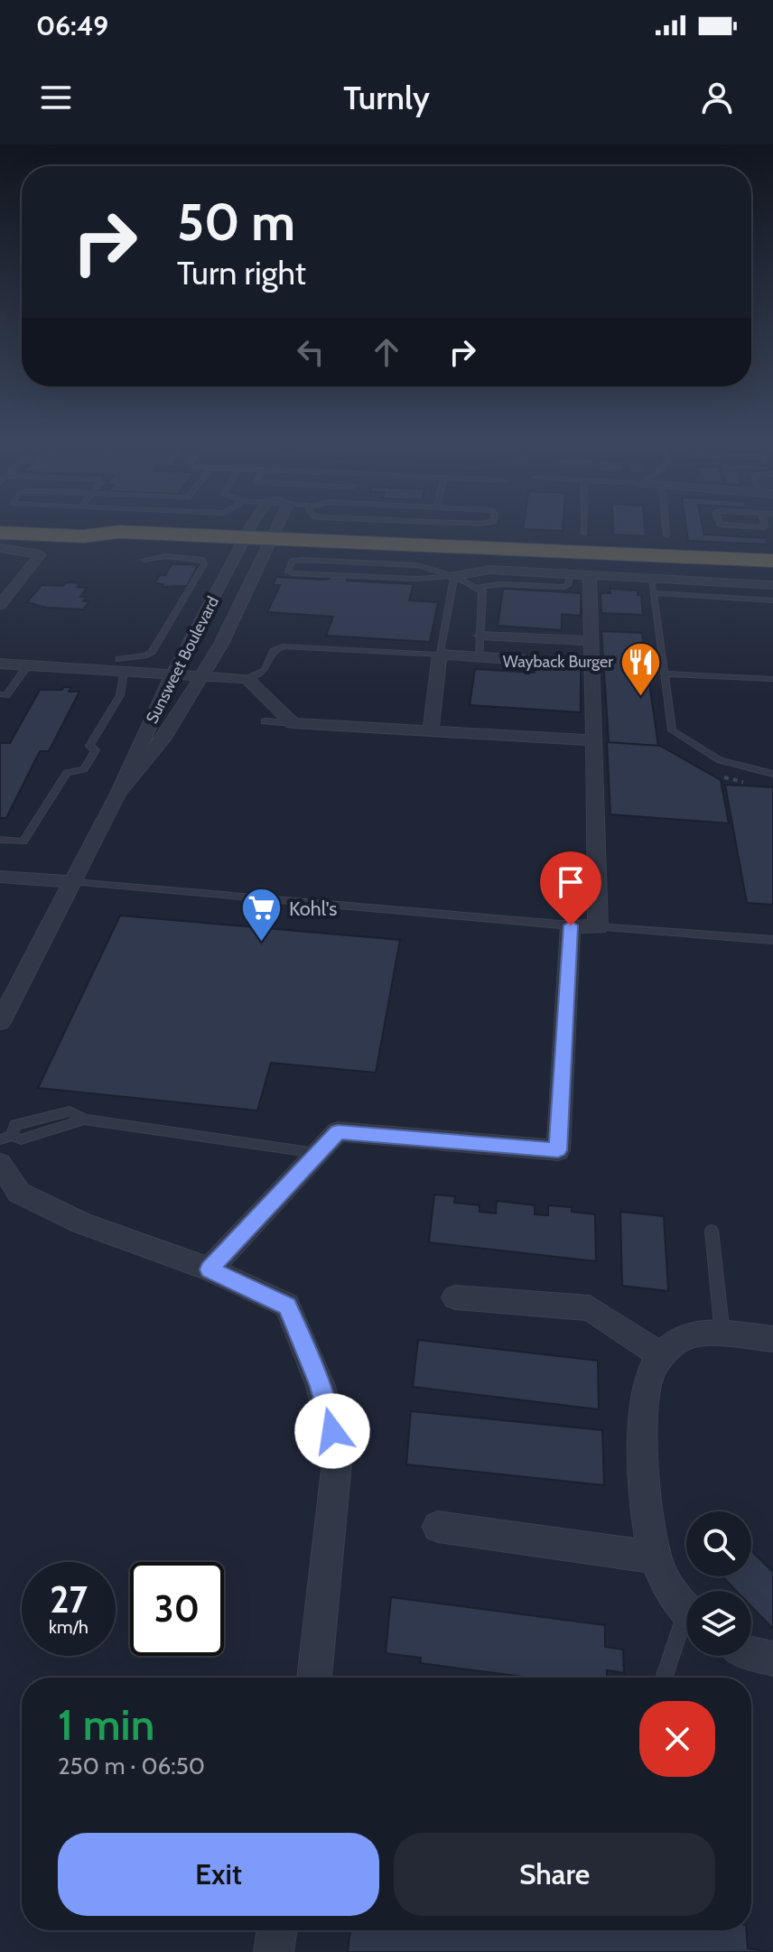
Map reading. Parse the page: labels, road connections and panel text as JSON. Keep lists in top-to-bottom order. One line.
{"streets":{"street":["Sunsweet Boulevard"]},"places":{"restaurant":["Wayback Burger"],"supermarket":["Kohl's"]},"page":{"status":"06:49","header":"Turnly","turn":["50 m","Turn right"],"speed":"27 km/h","limit":"30","heading":["1 min","250 m · 06:50"],"buttons":["Exit","Share"]}}
